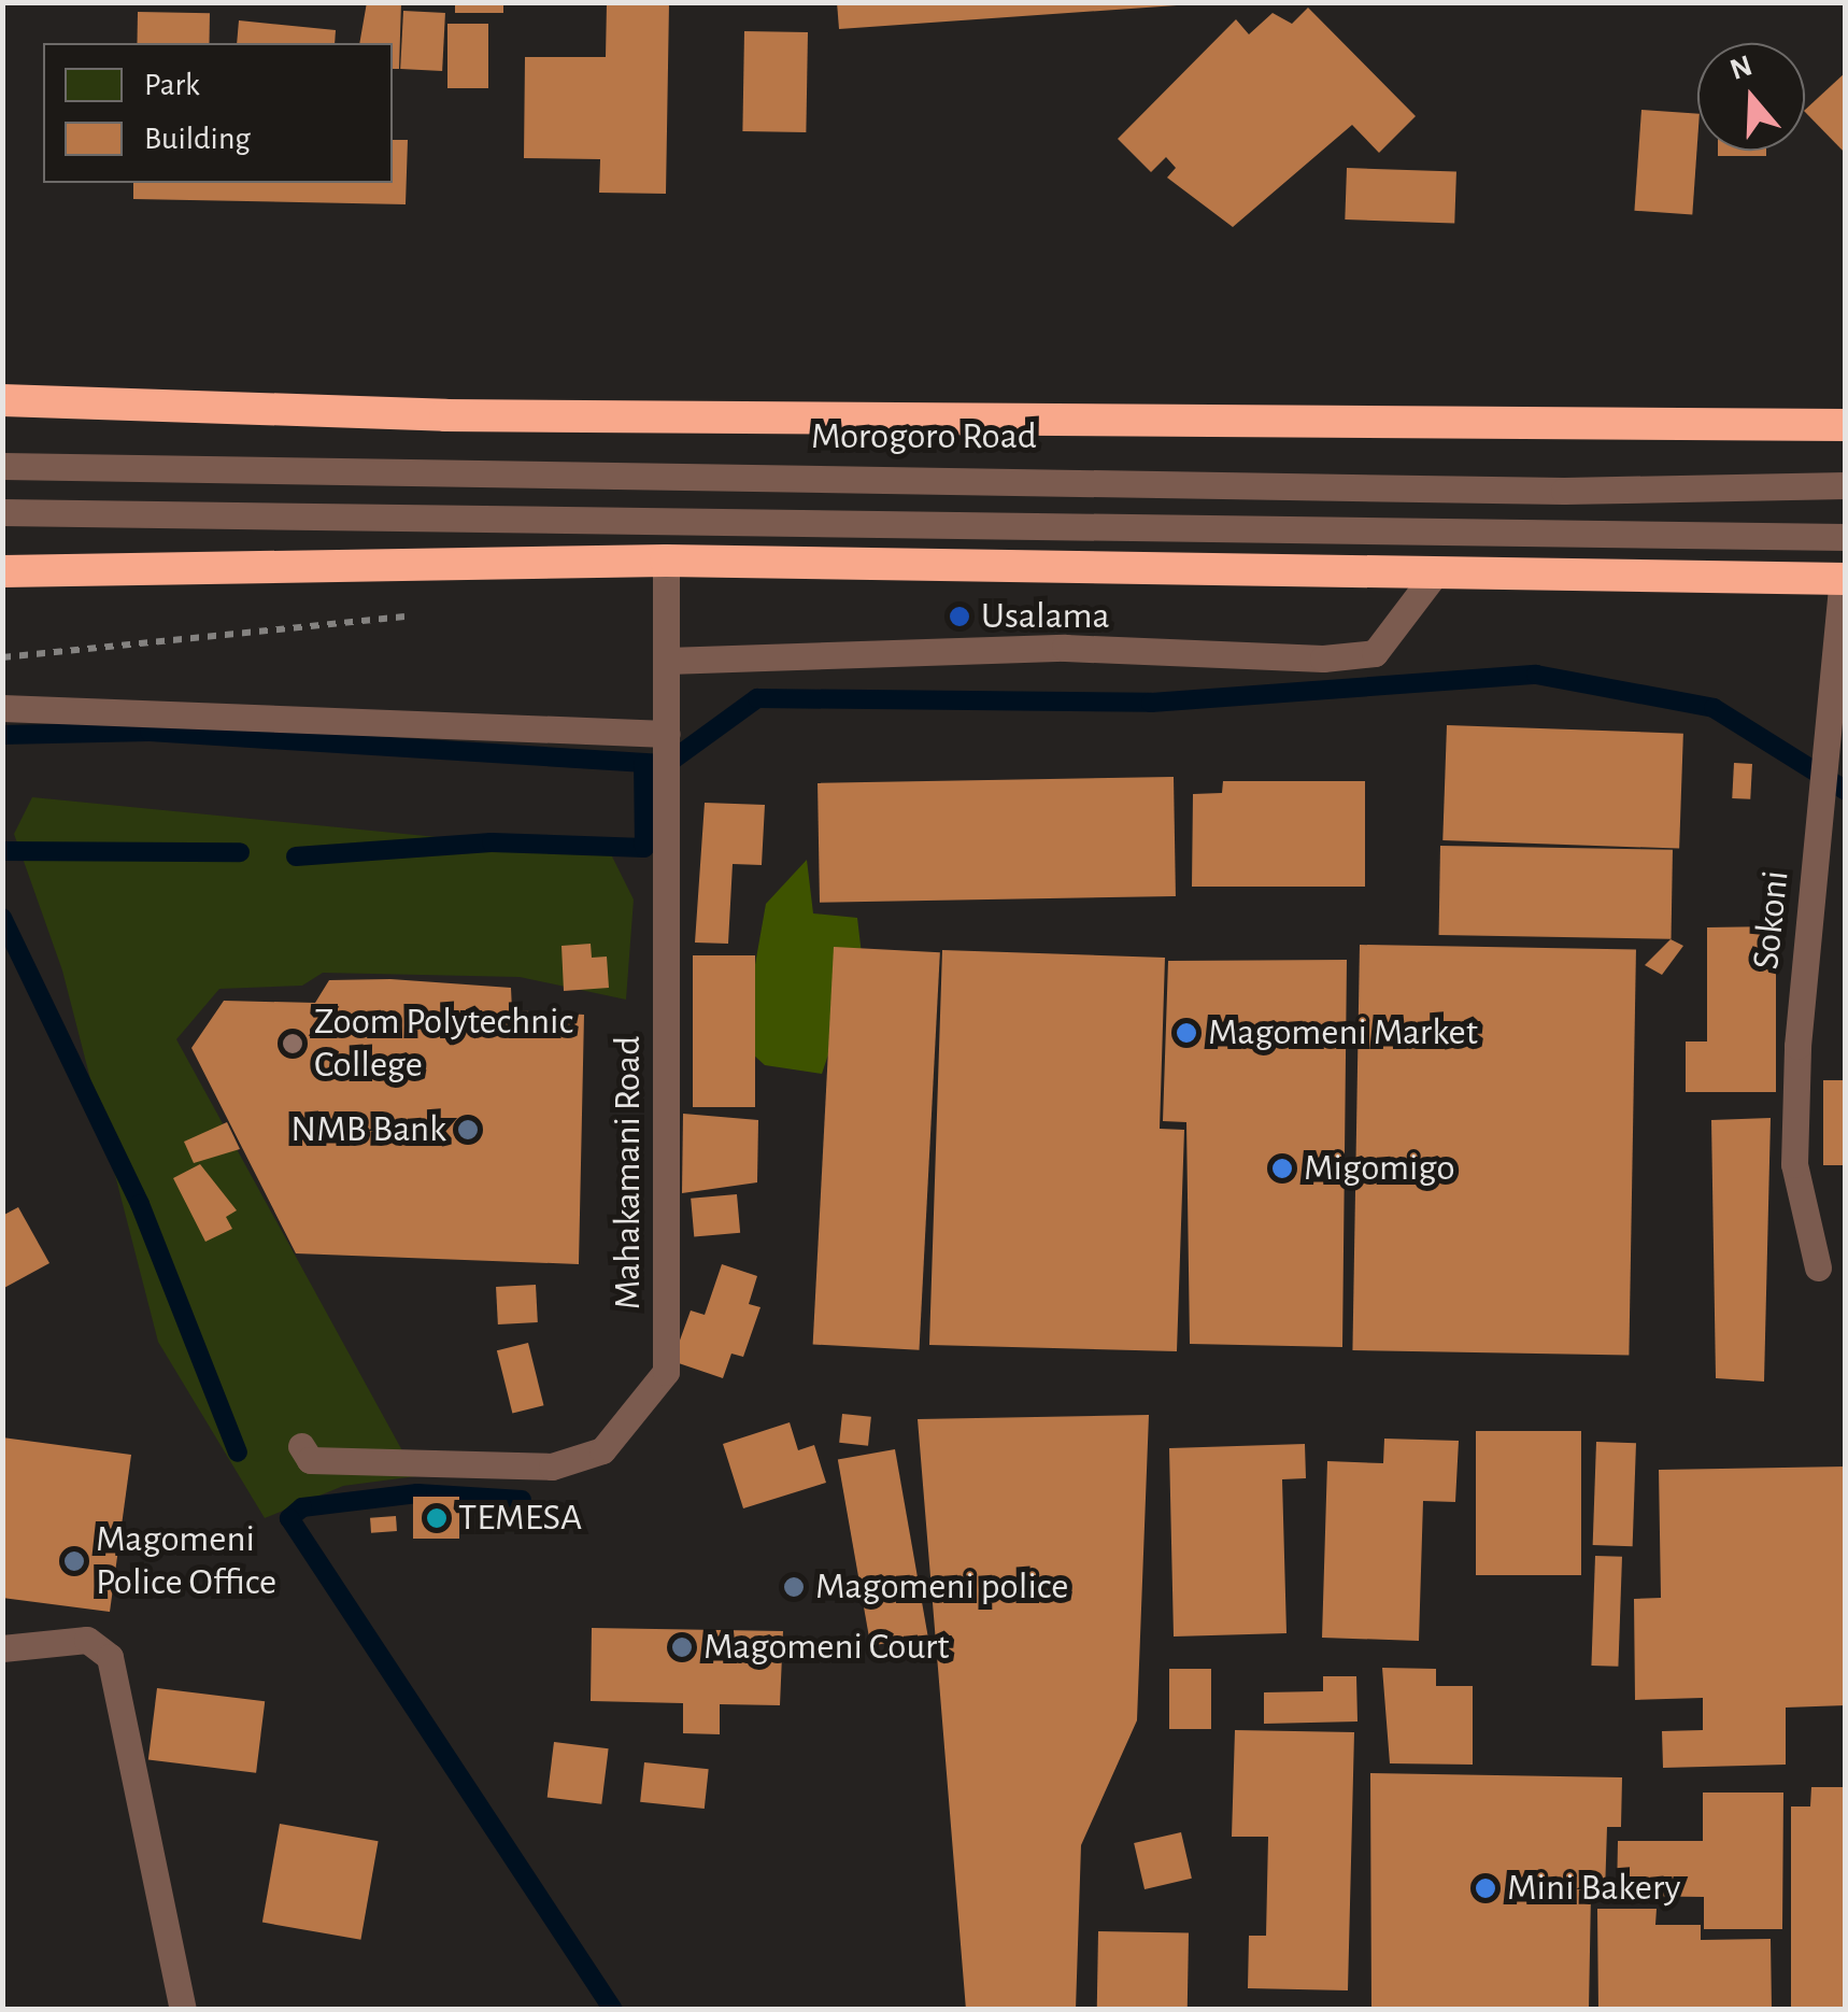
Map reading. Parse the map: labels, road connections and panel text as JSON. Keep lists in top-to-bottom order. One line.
{"streets":{"highway":["Morogoro Road"],"lane":["Sokoni","Mahakamani Road"]},"places":["Usalama","Magomeni Market","Zoom Polytechnic College","NMB Bank","Migomigo","TEMESA","Magomeni Police Office","Magomeni police","Magomeni Court","Mini Bakery"],"legend":["Park","Building"],"north":"top"}
